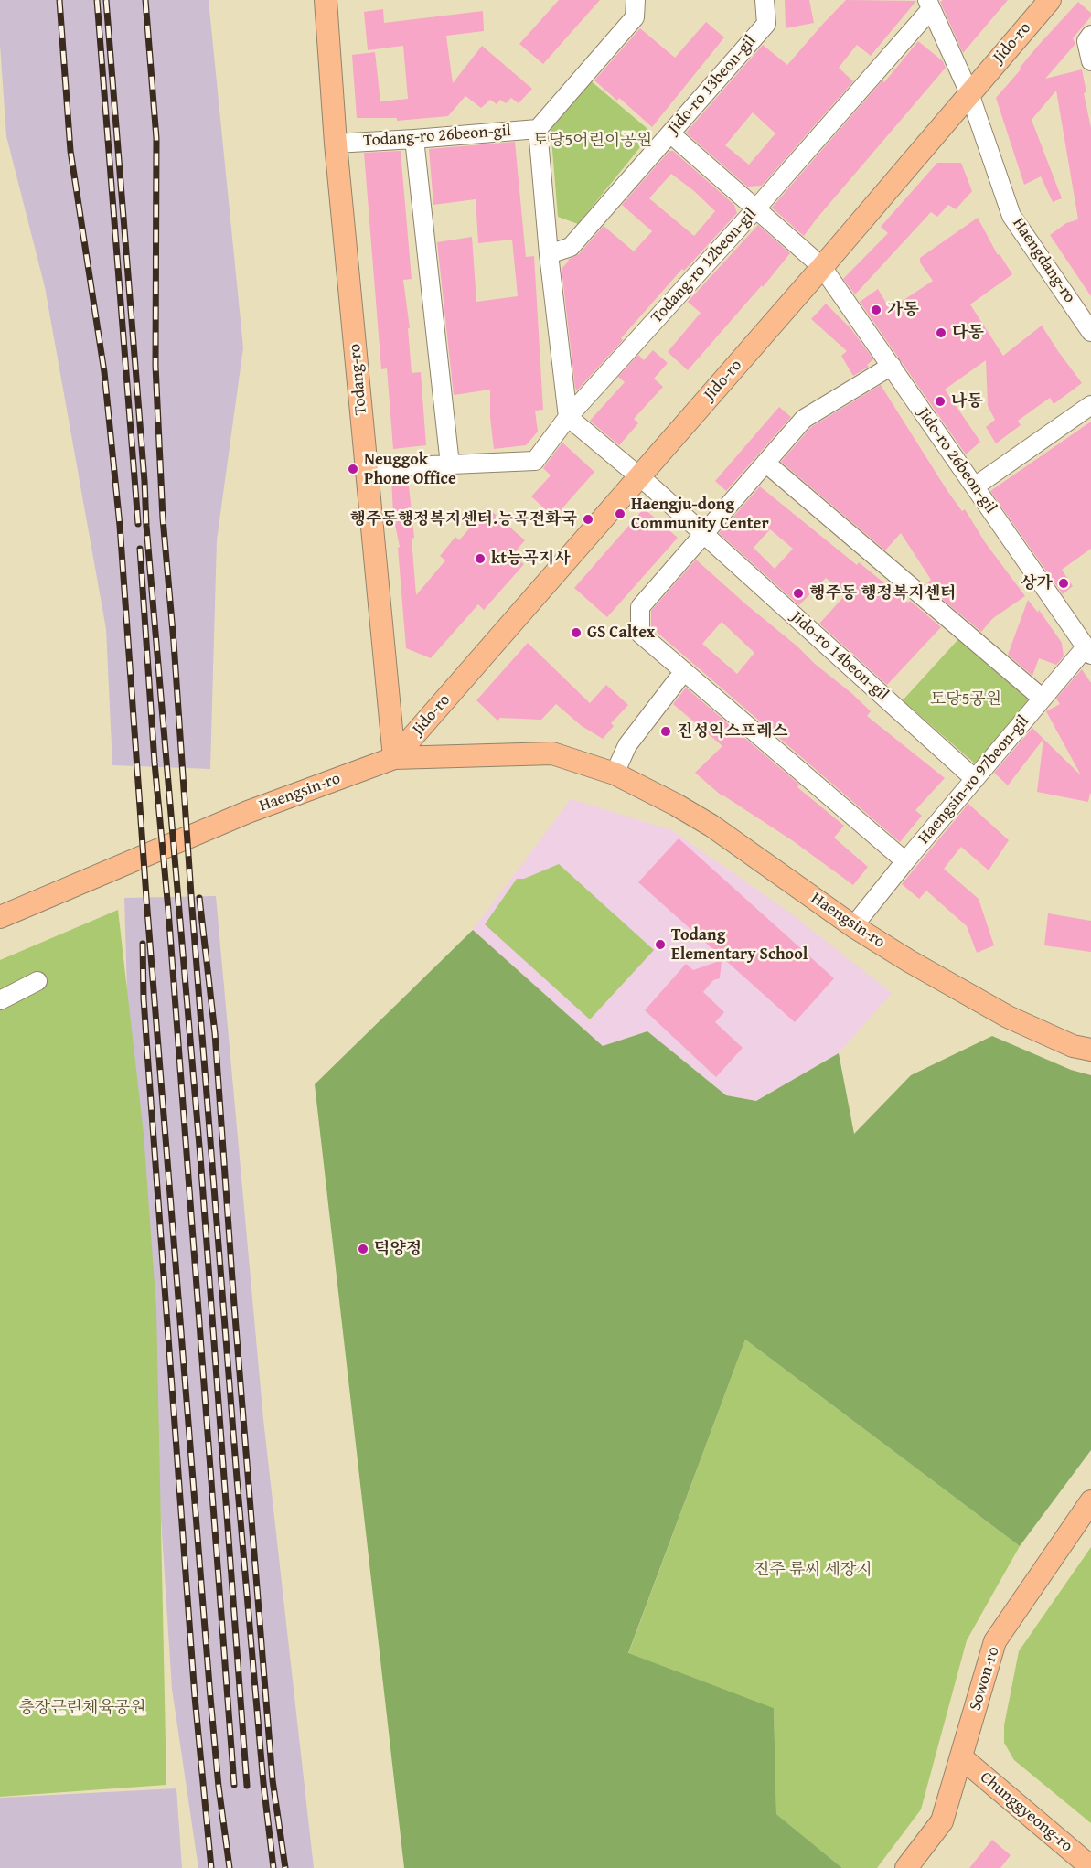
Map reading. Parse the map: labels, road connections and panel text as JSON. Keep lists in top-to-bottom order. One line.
{"streets":{"main road":["Jido-ro","Todang-ro","Haengsin-ro","Sowon-ro","Chunggyeong-ro"],"street":["Jido-ro 13beon-gil","Todang-ro 26beon-gil","Haengdang-ro","Todang-ro 12beon-gil","Jido-ro 26beon-gil","Jido-ro 14beon-gil","Haengsin-ro 97beon-gil"]},"crossings":[["Jido-ro","Haengdang-ro"],["Jido-ro","Todang-ro"],["Jido-ro","Jido-ro 26beon-gil"],["Jido-ro","Jido-ro 14beon-gil"],["Jido-ro","Haengsin-ro"],["Jido-ro 13beon-gil","Jido-ro 26beon-gil"],["Todang-ro 26beon-gil","Todang-ro"],["Haengdang-ro","Todang-ro 12beon-gil"],["Todang-ro 12beon-gil","Todang-ro"],["Todang-ro 12beon-gil","Jido-ro 26beon-gil"],["Todang-ro","Haengsin-ro"],["Jido-ro 26beon-gil","Haengsin-ro 97beon-gil"],["Jido-ro 14beon-gil","Haengsin-ro 97beon-gil"],["Haengsin-ro 97beon-gil","Haengsin-ro"],["Sowon-ro","Chunggyeong-ro"]],"parks":["토당5어린이공원","토당5공원","진주 류씨 세장지","충장근린체육공원"],"places":["가동","다동","나동","Neuggok Phone Office","Haengju-dong Community Center","행주동행정복지센터.능곡전화국","kt능곡지사","상가","행주동 행정복지센터","GS Caltex","진성익스프레스","Todang Elementary School","덕양정"]}
